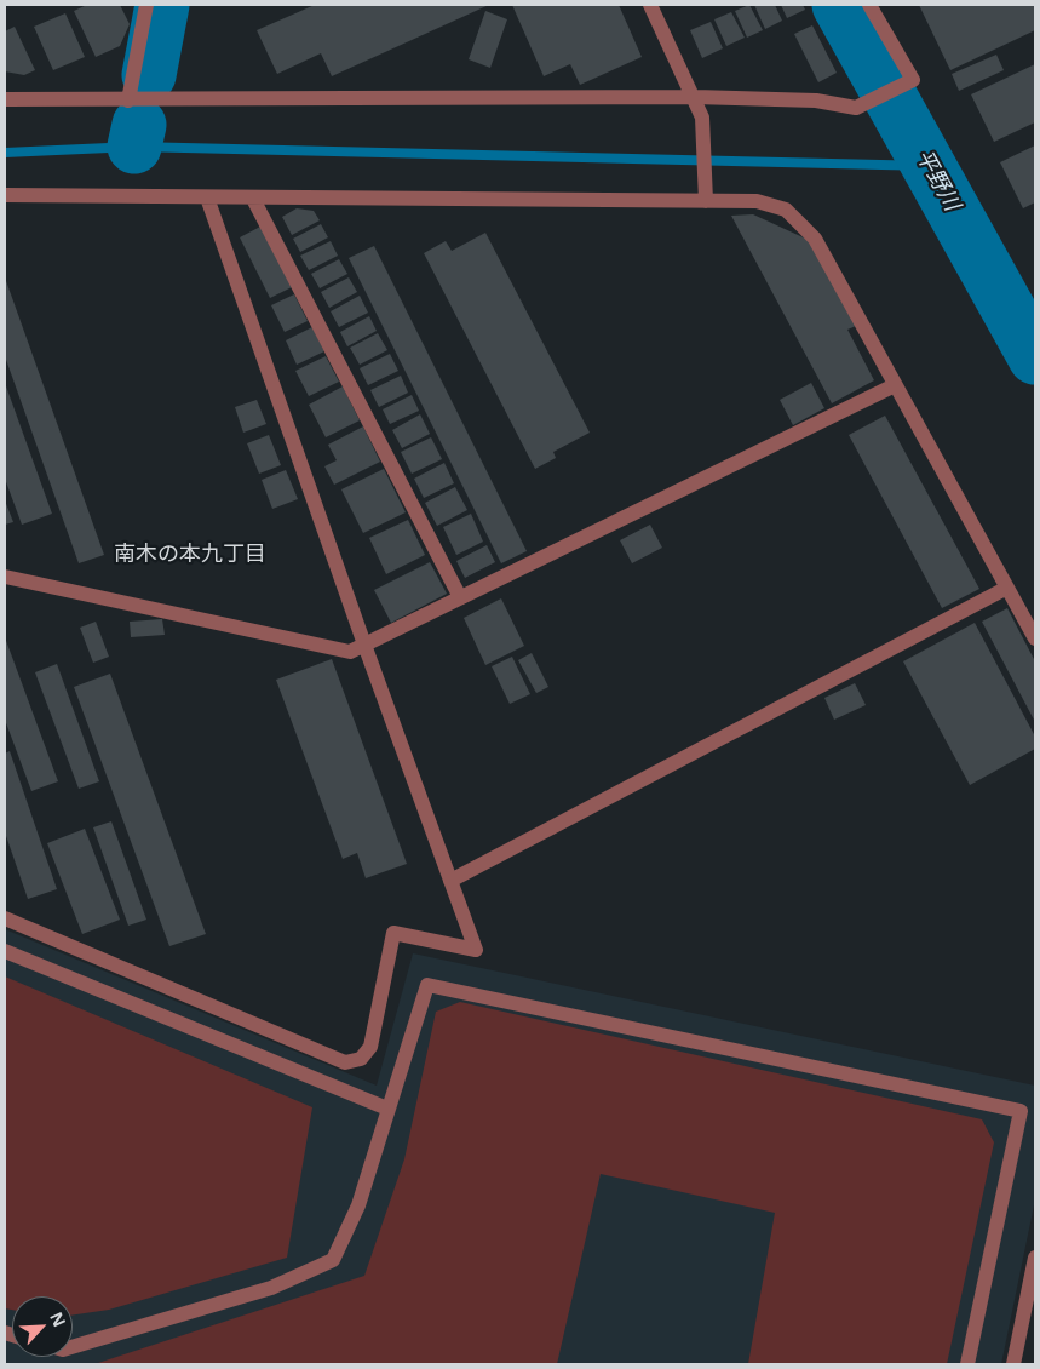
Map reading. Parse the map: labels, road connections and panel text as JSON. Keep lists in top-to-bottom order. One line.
{"districts":["南木の本九丁目"],"water":["平野川"],"north":"top right"}
